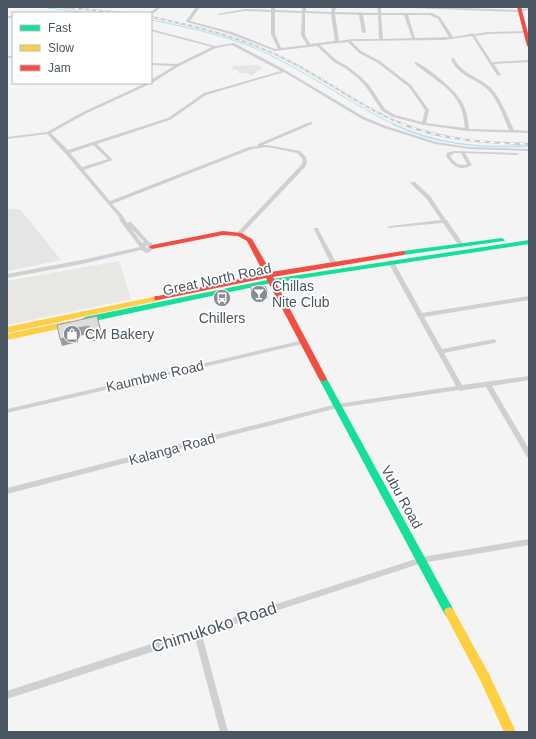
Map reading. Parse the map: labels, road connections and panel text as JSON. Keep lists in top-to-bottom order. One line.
{"streets":{"main road":["Great North Road","Vubu Road"],"street":["Kaumbwe Road","Kalanga Road","Chimukoko Road"]},"crossings":[["Great North Road","Vubu Road"],["Kaumbwe Road","Vubu Road"],["Kalanga Road","Vubu Road"],["Vubu Road","Chimukoko Road"]],"places":{"bar":["Chillas Nite Club"],"bus stop":["Chillers"],"shop":["CM Bakery"]},"legend":["Fast","Slow","Jam"]}
